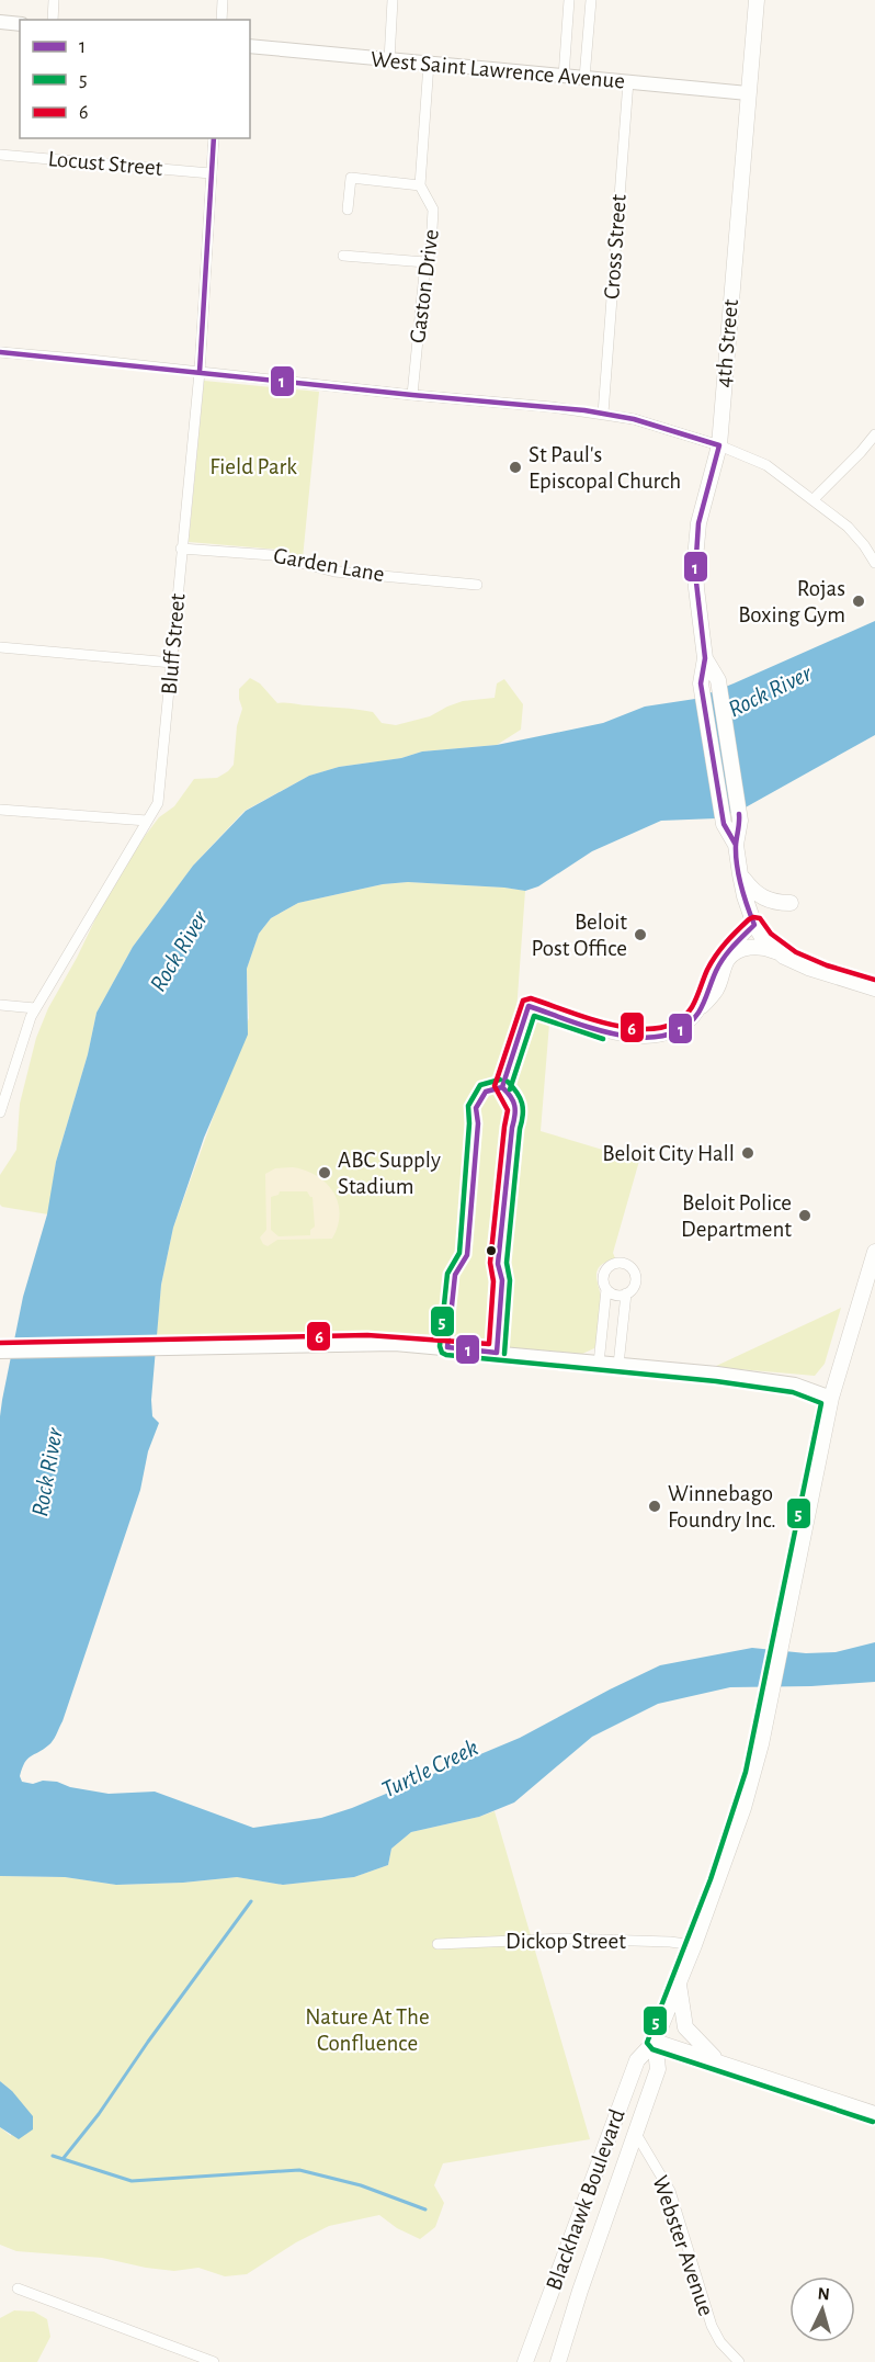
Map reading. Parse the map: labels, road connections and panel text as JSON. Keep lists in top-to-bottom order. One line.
{"streets":{"main road":["4th Street","Blackhawk Boulevard"],"street":["West Saint Lawrence Avenue","Locust Street","Cross Street","Gaston Drive","Garden Lane","Bluff Street","Dickop Street","Webster Avenue"]},"crossings":[["West Saint Lawrence Avenue","Cross Street"],["West Saint Lawrence Avenue","Gaston Drive"],["West Saint Lawrence Avenue","4th Street"],["Locust Street","Bluff Street"],["Garden Lane","Bluff Street"],["Dickop Street","Blackhawk Boulevard"],["Blackhawk Boulevard","Webster Avenue"]],"water":["Rock River","Turtle Creek"],"parks":["Field Park","Nature At The Confluence"],"places":["St Paul's Episcopal Church","Rojas Boxing Gym","Beloit Post Office","Beloit City Hall","ABC Supply Stadium","Beloit Police Department","Winnebago Foundry Inc."],"lines":["transit line 1","transit line 6","transit line 5"],"legend":["1","5","6"],"north":"top"}
